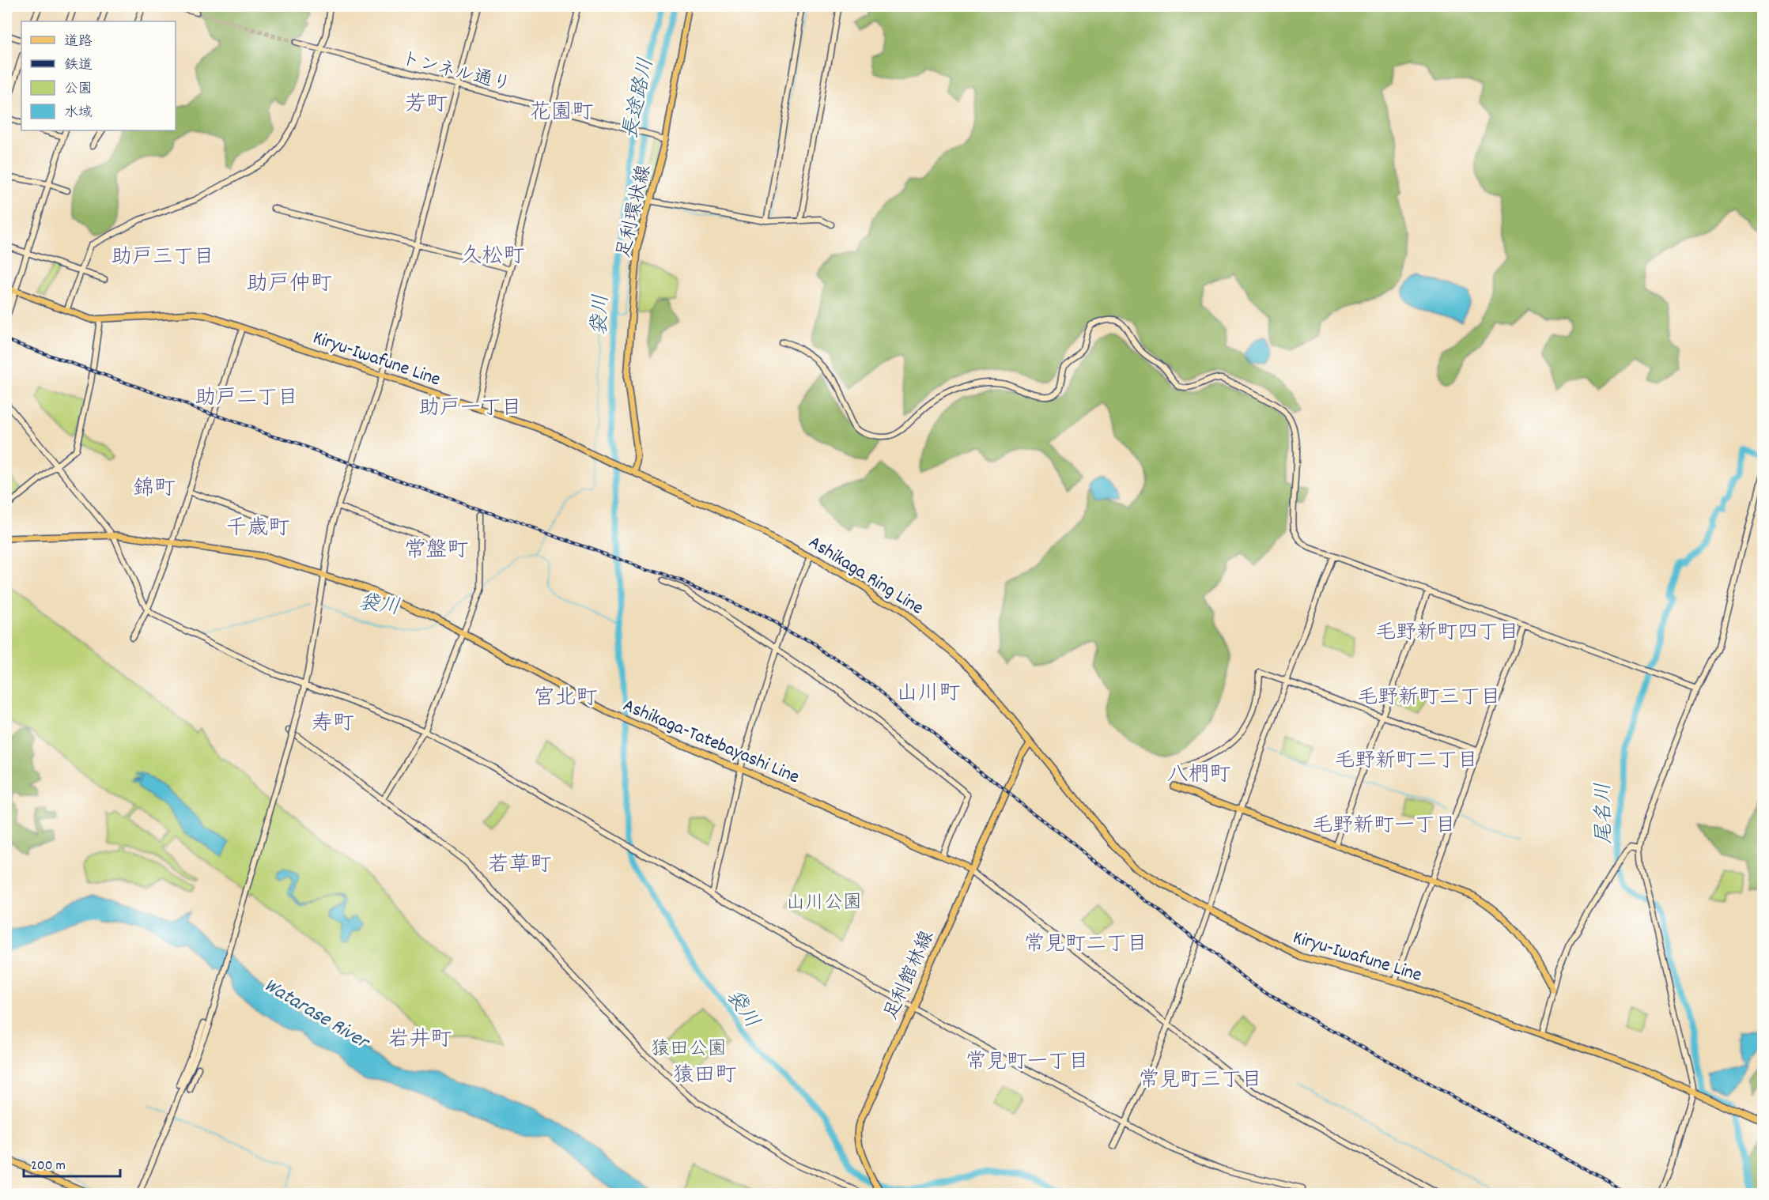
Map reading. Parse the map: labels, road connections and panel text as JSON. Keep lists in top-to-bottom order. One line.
{"streets":{"main road":["足利環状線","Kiryu-Iwafune Line","Ashikaga Ring Line","Ashikaga-Tatebayashi Line","足利館林線"],"street":["トンネル通り"]},"crossings":[["トンネル通り","足利環状線"],["足利環状線","Kiryu-Iwafune Line"],["足利環状線","Ashikaga Ring Line"],["Kiryu-Iwafune Line","Ashikaga Ring Line"],["Ashikaga-Tatebayashi Line","足利館林線"]],"districts":["芳町","花園町","久松町","助戸三丁目","助戸仲町","助戸二丁目","助戸一丁目","錦町","千歳町","常盤町","毛野新町四丁目","山川町","毛野新町三丁目","宮北町","寿町","毛野新町二丁目","八椚町","毛野新町一丁目","若草町","常見町二丁目","岩井町","常見町一丁目","猿田町","常見町三丁目"],"water":["長途路川","袋川","尾名川","Watarase River"],"parks":["山川公園","猿田公園"],"legend":["道路","鉄道","公園","水域"],"scale_bar":"200 m"}
